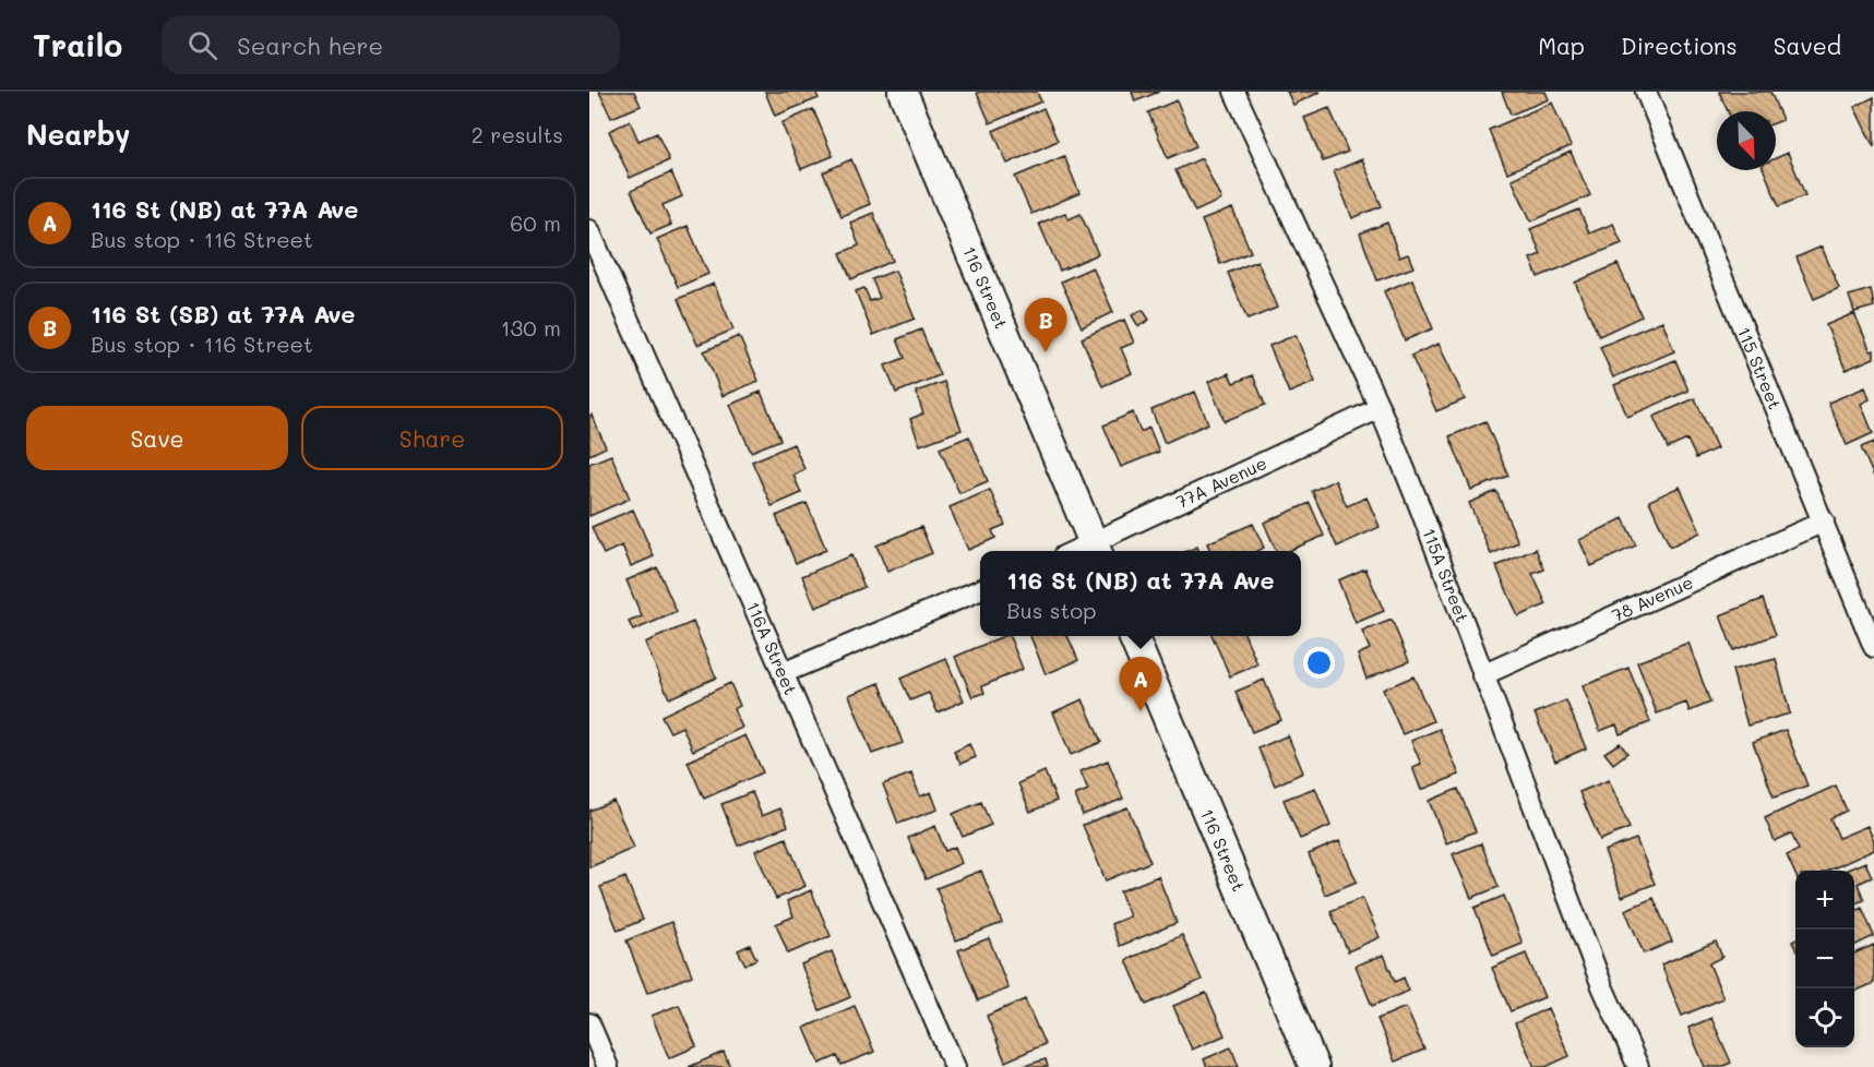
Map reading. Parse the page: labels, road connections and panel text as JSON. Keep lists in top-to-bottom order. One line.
{"streets":{"street":["116 Street","115 Street","77A Avenue","115A Street","78 Avenue","116A Street"]},"crossings":[["116 Street","77A Avenue"],["115 Street","78 Avenue"],["77A Avenue","115A Street"],["115A Street","78 Avenue"]],"north":"bottom right","page":{"header":"Trailo","search":"Search here","nav":["Map","Directions","Saved"],"heading":["Nearby","2 results"],"list":[{"mark":"A","name":"116 St (NB) at 77A Ave","note":"Bus stop · 116 Street","value":"60 m"},{"mark":"B","name":"116 St (SB) at 77A Ave","note":"Bus stop · 116 Street","value":"130 m"}],"pins":["B","A"],"buttons":["Save","Share"],"popup":["116 St (NB) at 77A Ave","Bus stop"],"map_buttons":["+","−"]}}
